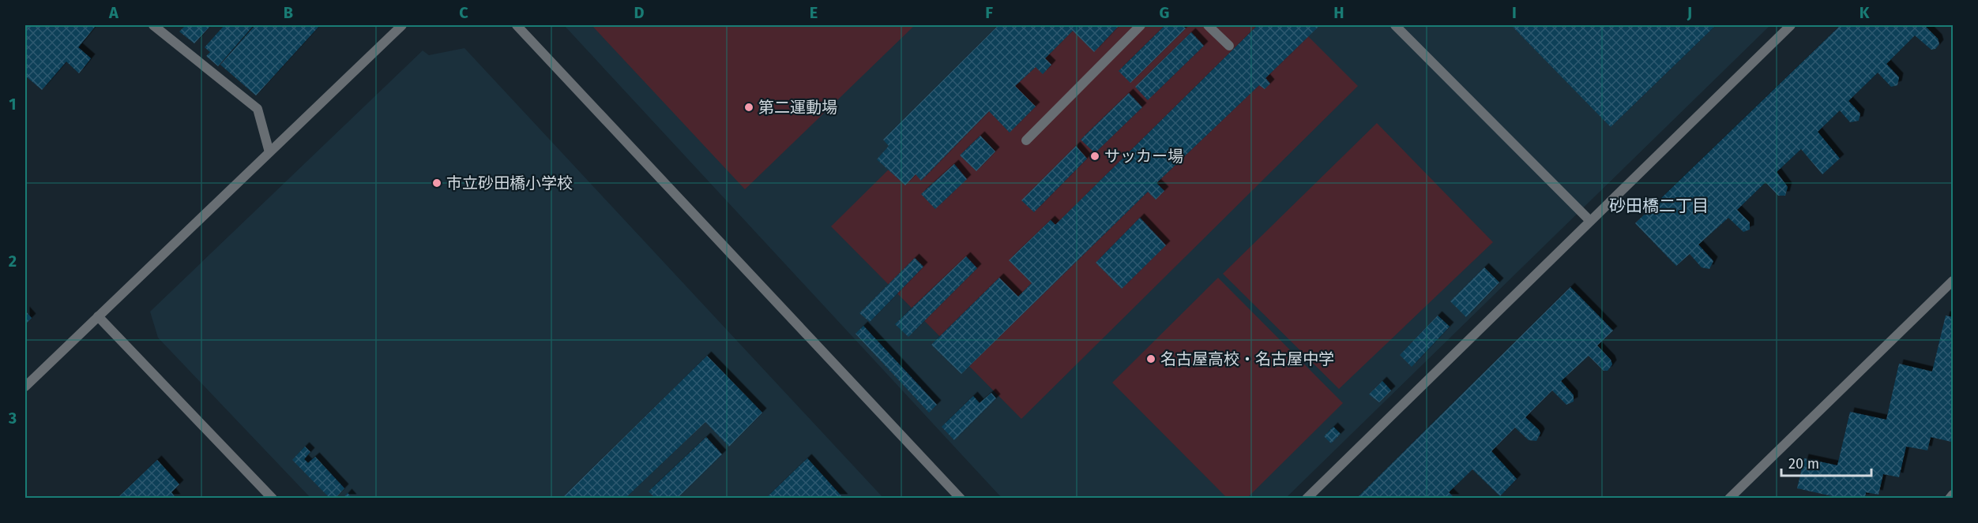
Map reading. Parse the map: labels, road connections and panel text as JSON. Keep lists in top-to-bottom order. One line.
{"districts":["砂田橋二丁目"],"places":["第二運動場","サッカー場","市立砂田橋小学校","名古屋高校・名古屋中学"],"scale_bar":"20 m","grid":{"columns":["A","B","C","D","E","F","G","H","I","J","K"],"rows":["1","2","3"]}}
